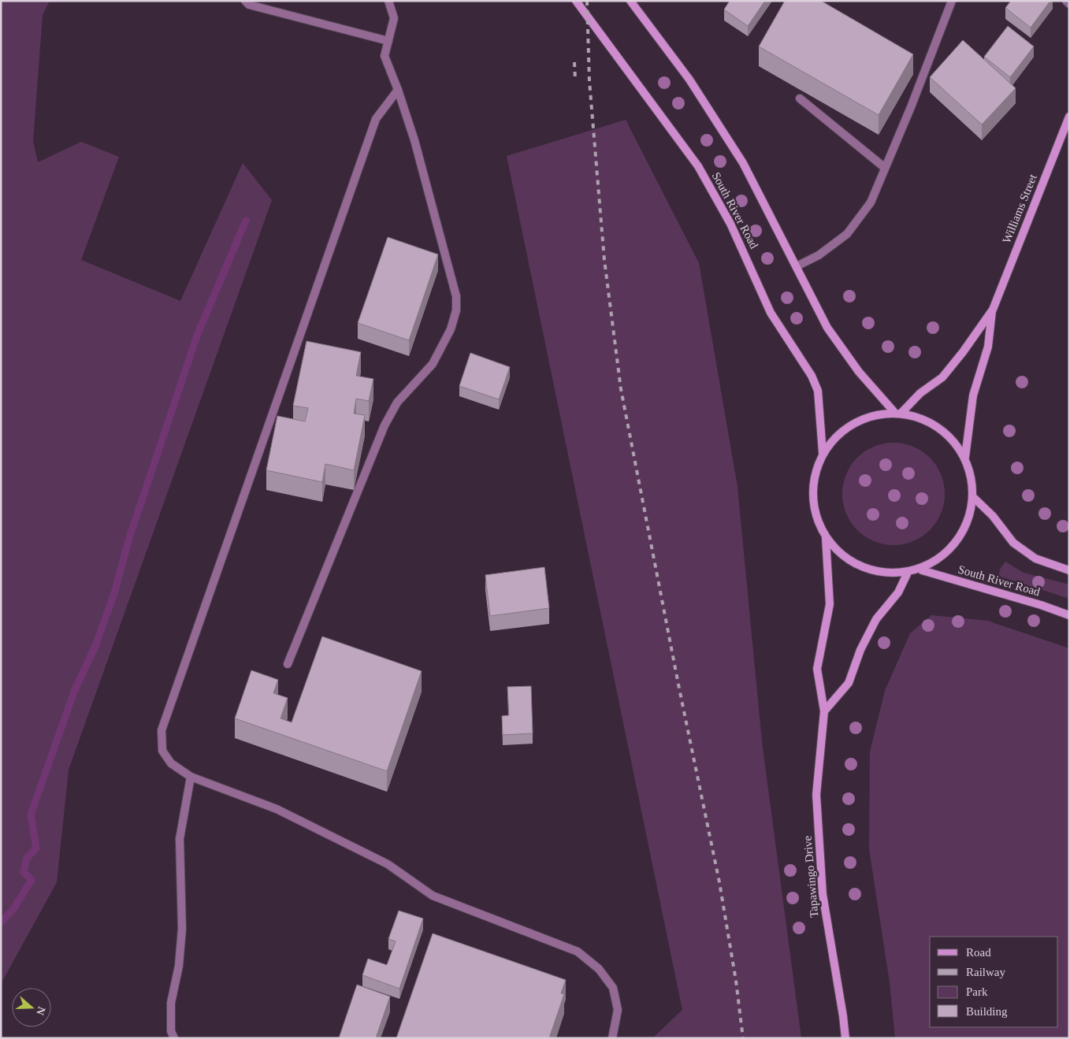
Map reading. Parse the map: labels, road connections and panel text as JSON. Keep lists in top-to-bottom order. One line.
{"streets":{"main road":["Williams Street","South River Road","Tapawingo Drive"]},"legend":["Road","Railway","Park","Building"],"north":"right"}
